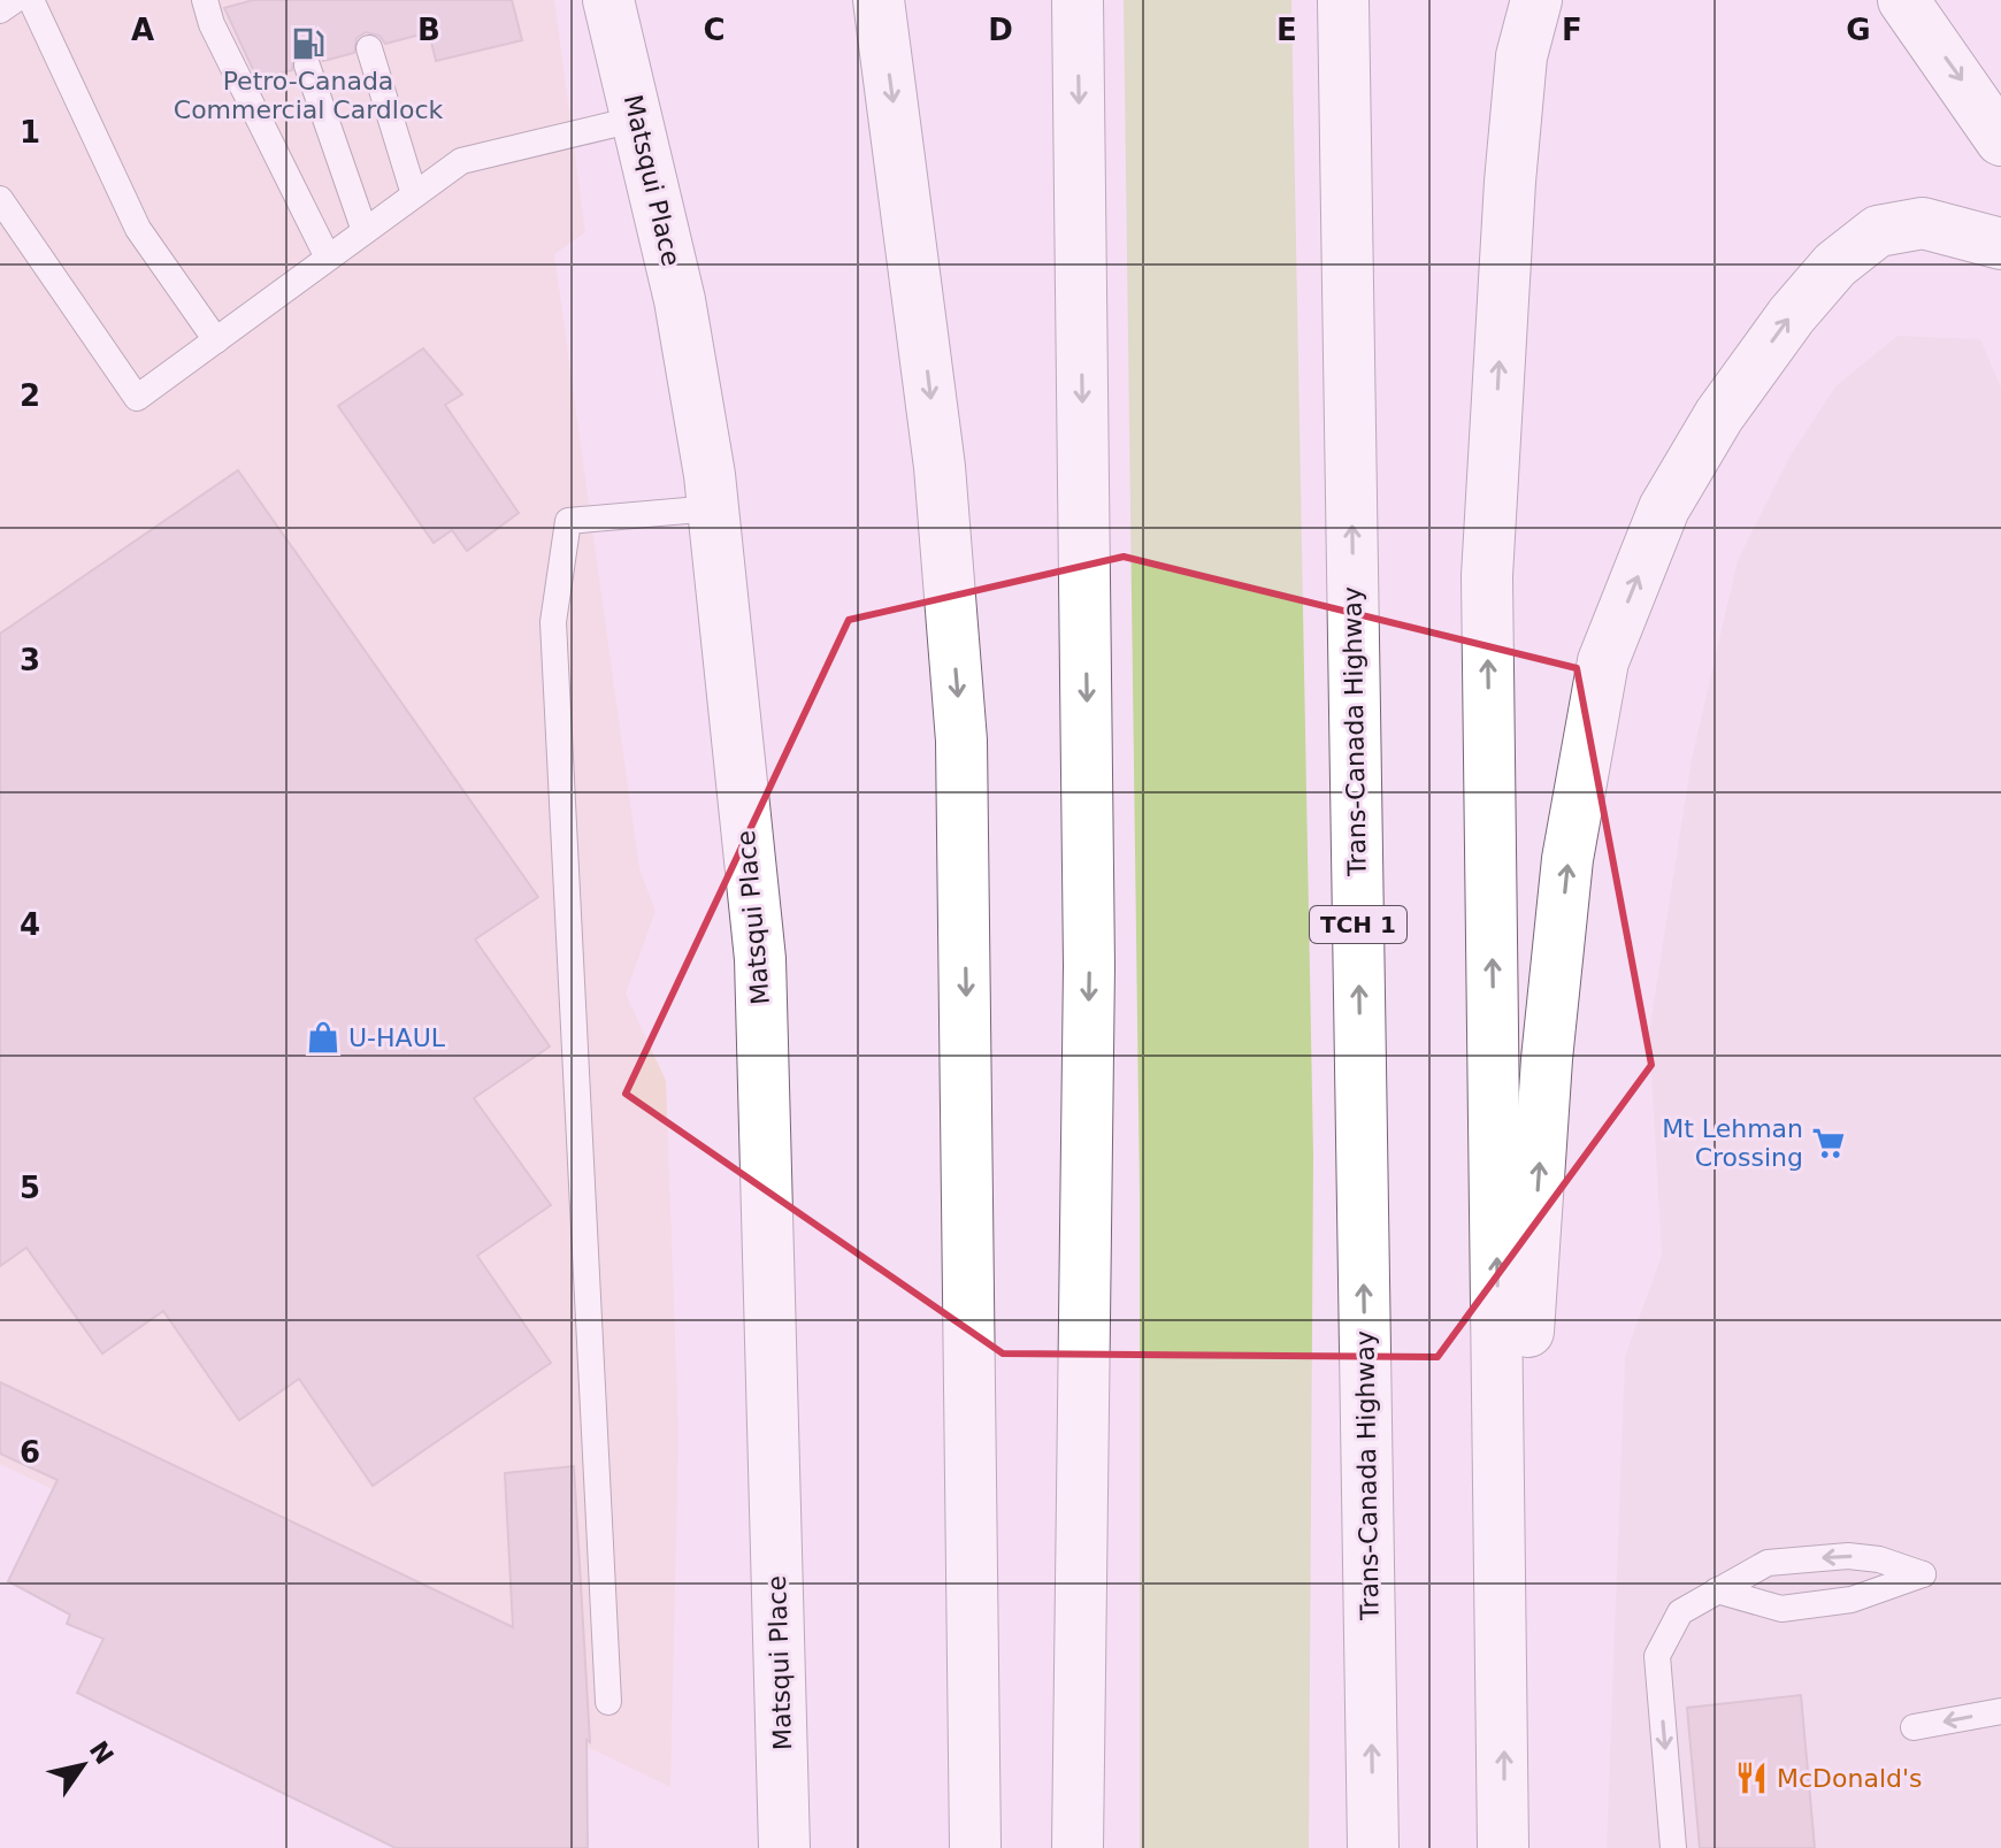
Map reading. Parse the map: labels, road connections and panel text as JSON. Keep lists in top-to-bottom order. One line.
{"streets":{"main road":["Matsqui Place","Trans-Canada Highway","TCH 1"]},"places":{"fuel station":["Petro-Canada Commercial Cardlock"],"shop":["U-HAUL"],"supermarket":["Mt Lehman Crossing"],"restaurant":["McDonald's"]},"north":"top right","grid":{"columns":["A","B","C","D","E","F","G"],"rows":["1","2","3","4","5","6"]}}
